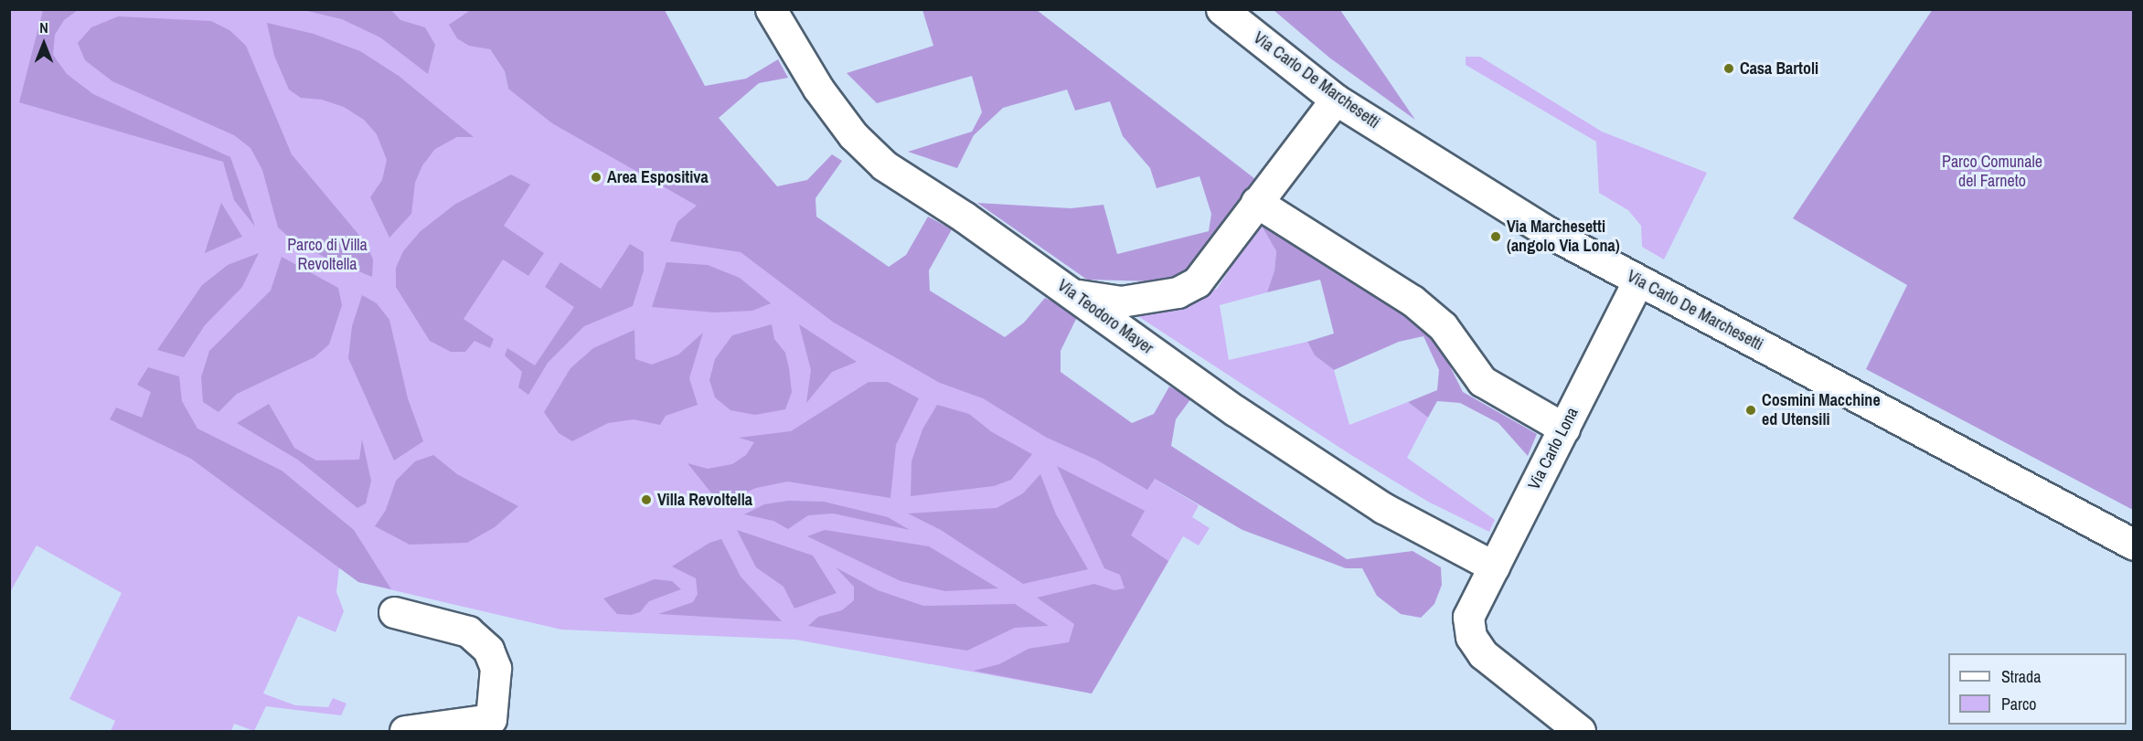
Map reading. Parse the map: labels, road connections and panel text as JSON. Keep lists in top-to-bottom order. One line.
{"streets":{"street":["Via Carlo De Marchesetti","Via Teodoro Mayer","Via Carlo Lona"]},"crossings":[["Via Carlo De Marchesetti","Via Carlo Lona"],["Via Teodoro Mayer","Via Carlo Lona"]],"parks":["Parco Comunale del Farneto","Parco di Villa Revoltella"],"places":["Casa Bartoli","Area Espositiva","Via Marchesetti (angolo Via Lona)","Cosmini Macchine ed Utensili","Villa Revoltella"],"legend":["Strada","Parco"],"north":"top"}
